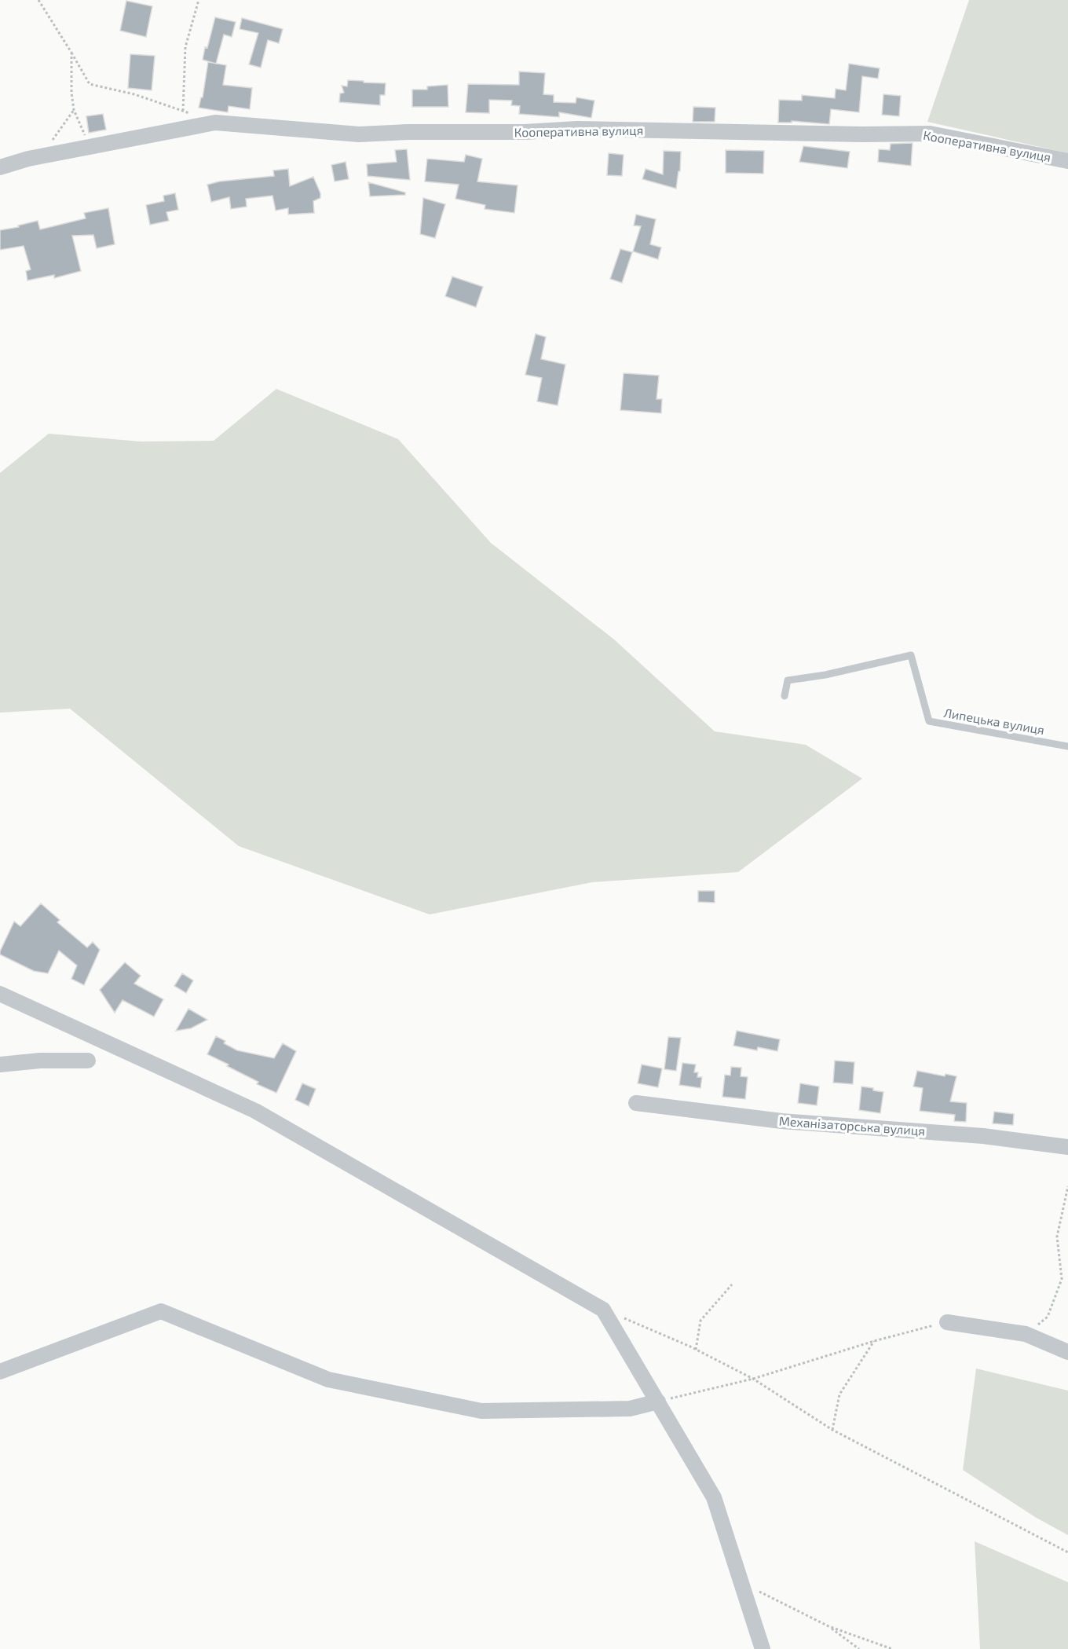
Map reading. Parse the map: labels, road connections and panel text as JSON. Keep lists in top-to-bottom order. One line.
{"streets":{"street":["Кооперативна вулиця","Механізаторська вулиця"],"lane":["Липецька вулиця"]}}
